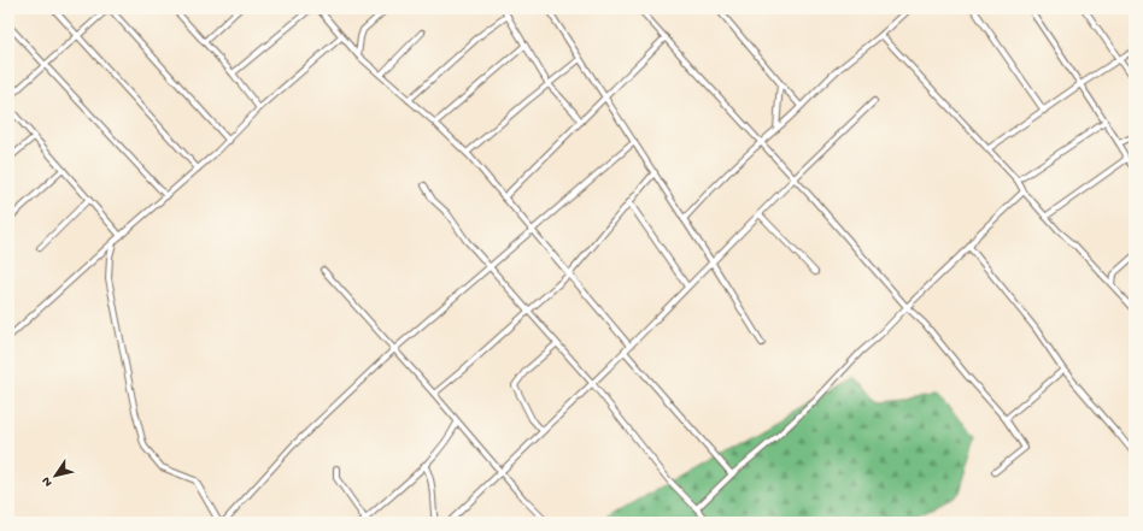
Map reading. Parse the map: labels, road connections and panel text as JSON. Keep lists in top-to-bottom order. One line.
{"north":"bottom left"}
